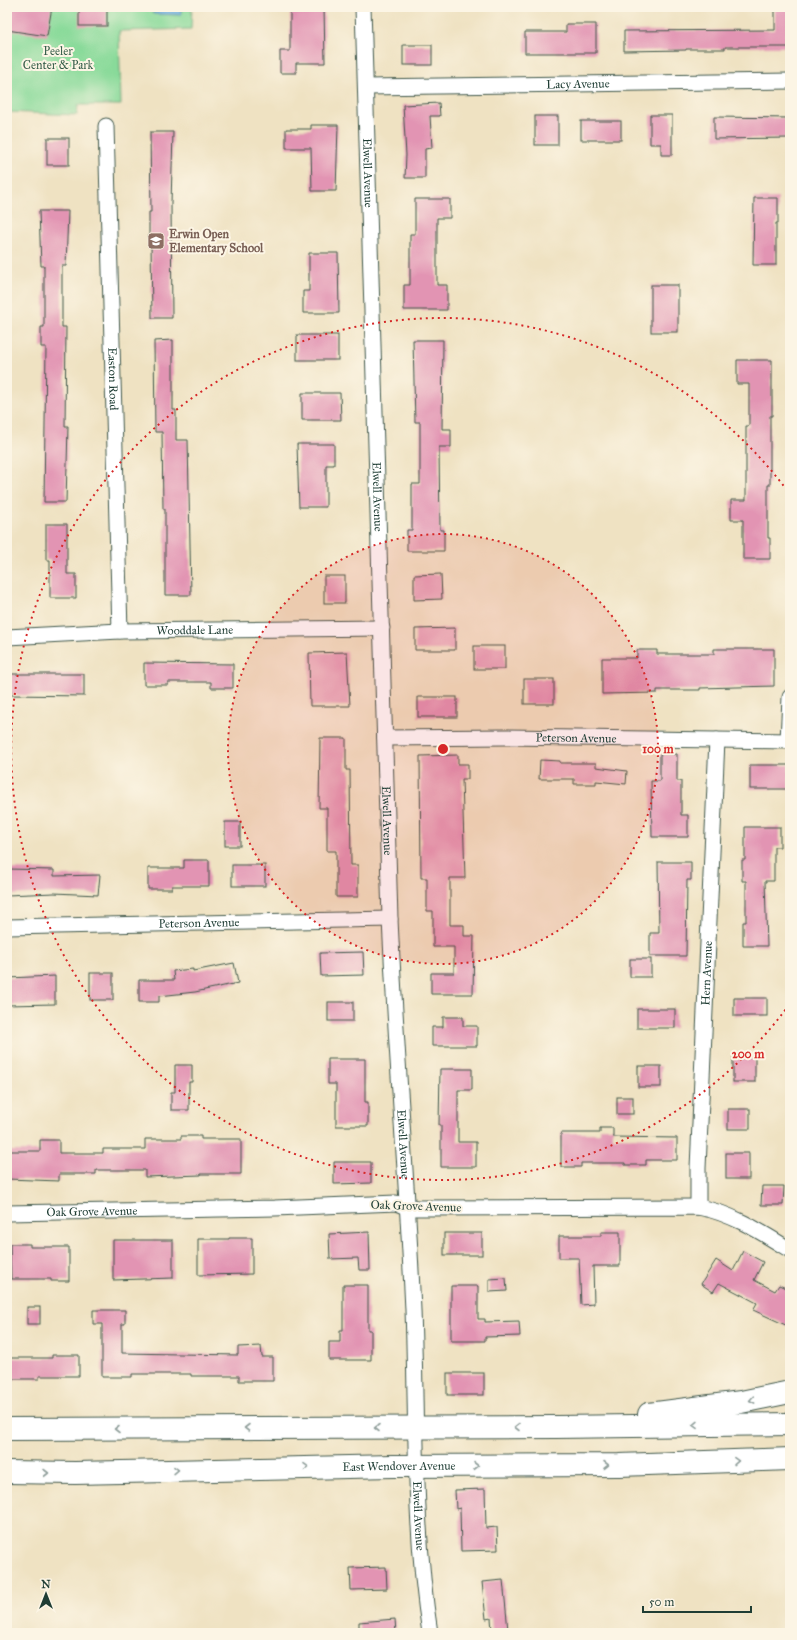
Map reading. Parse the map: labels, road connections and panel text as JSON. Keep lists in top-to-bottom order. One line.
{"streets":{"highway":["East Wendover Avenue"],"street":["Lacy Avenue","Elwell Avenue","Easton Road","Wooddale Lane","Peterson Avenue","Hern Avenue","Oak Grove Avenue"]},"crossings":[["Lacy Avenue","Elwell Avenue"],["Elwell Avenue","Wooddale Lane"],["Elwell Avenue","Peterson Avenue"],["Elwell Avenue","Oak Grove Avenue"],["Elwell Avenue","East Wendover Avenue"],["Easton Road","Wooddale Lane"],["Peterson Avenue","Hern Avenue"],["Hern Avenue","Oak Grove Avenue"]],"parks":["Peeler Center & Park"],"places":{"school or university":["Erwin Open Elementary School"]},"scale_bar":"50 m","north":"top","rings":["100 m","200 m"]}
